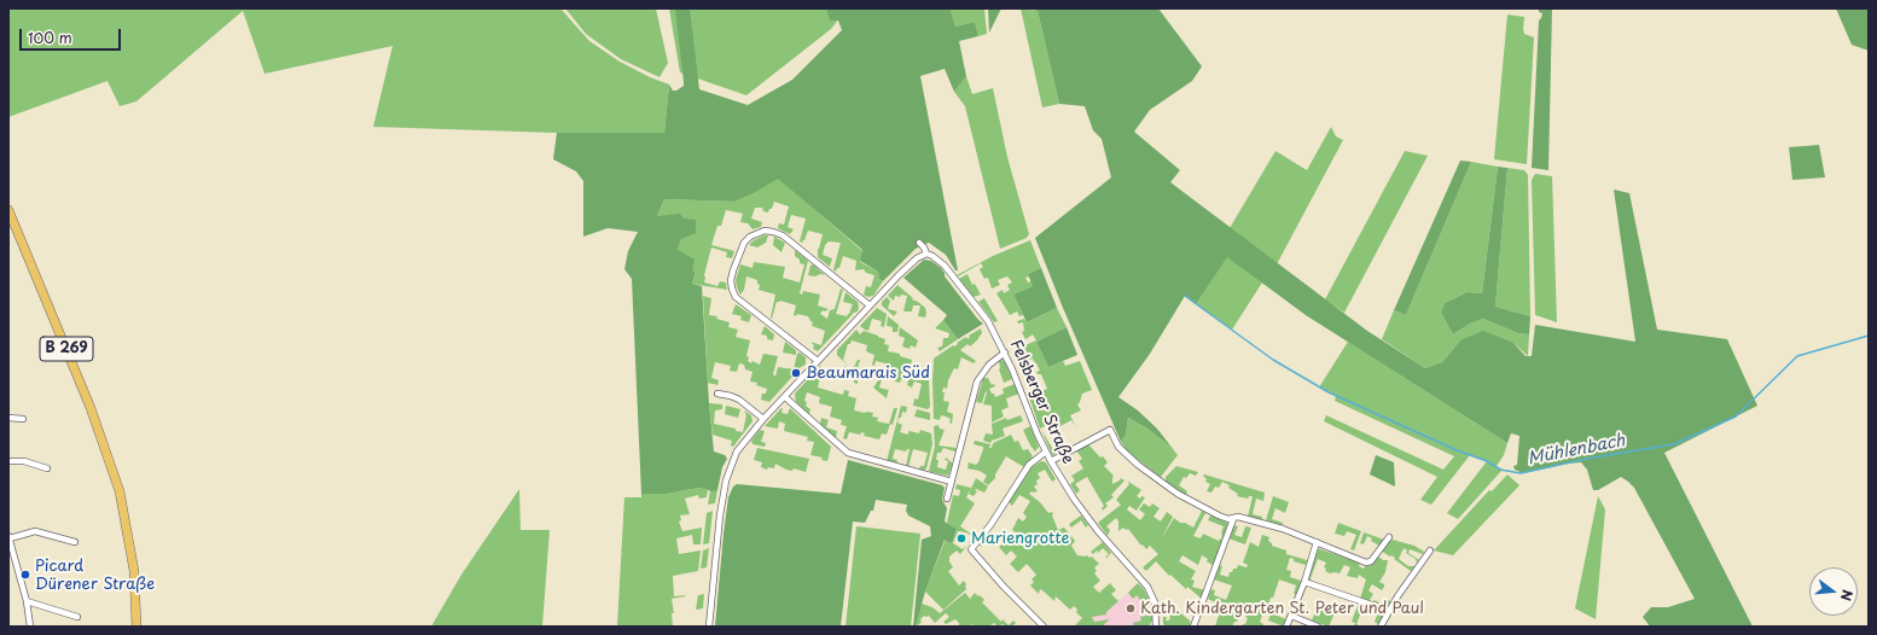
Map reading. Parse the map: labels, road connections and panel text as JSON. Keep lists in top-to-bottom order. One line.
{"streets":{"main road":["B 269"],"street":["Felsberger Straße"]},"water":["Mühlenbach"],"places":["Beaumarais Süd","Mariengrotte","Picard Dürener Straße","Kath. Kindergarten St. Peter und Paul"],"scale_bar":"100 m","north":"right"}
